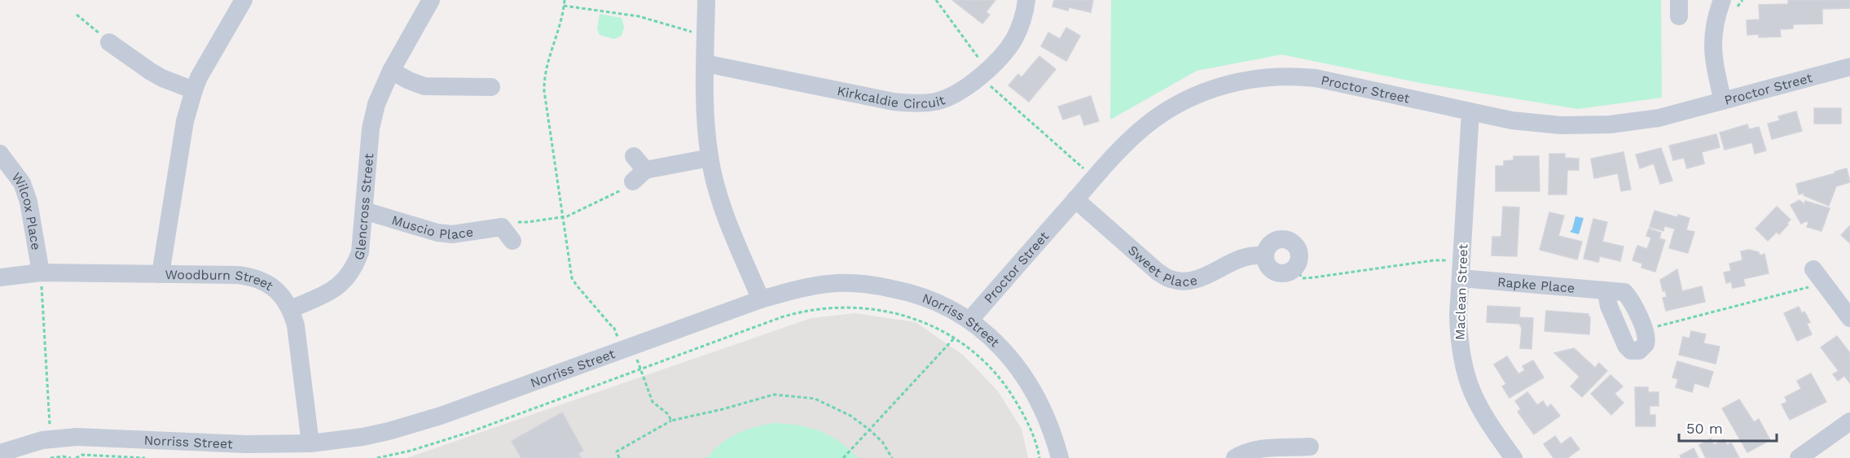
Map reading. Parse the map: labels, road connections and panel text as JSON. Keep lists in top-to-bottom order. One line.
{"streets":{"street":["Proctor Street","Kirkcaldie Circuit","Glencross Street","Wilcox Place","Muscio Place","Sweet Place","Woodburn Street","Rapke Place","Maclean Street","Norriss Street"]},"crossings":[["Proctor Street","Sweet Place"],["Proctor Street","Maclean Street"],["Proctor Street","Norriss Street"],["Glencross Street","Muscio Place"],["Glencross Street","Woodburn Street"],["Wilcox Place","Woodburn Street"],["Woodburn Street","Norriss Street"],["Rapke Place","Maclean Street"]],"scale_bar":"50 m"}
